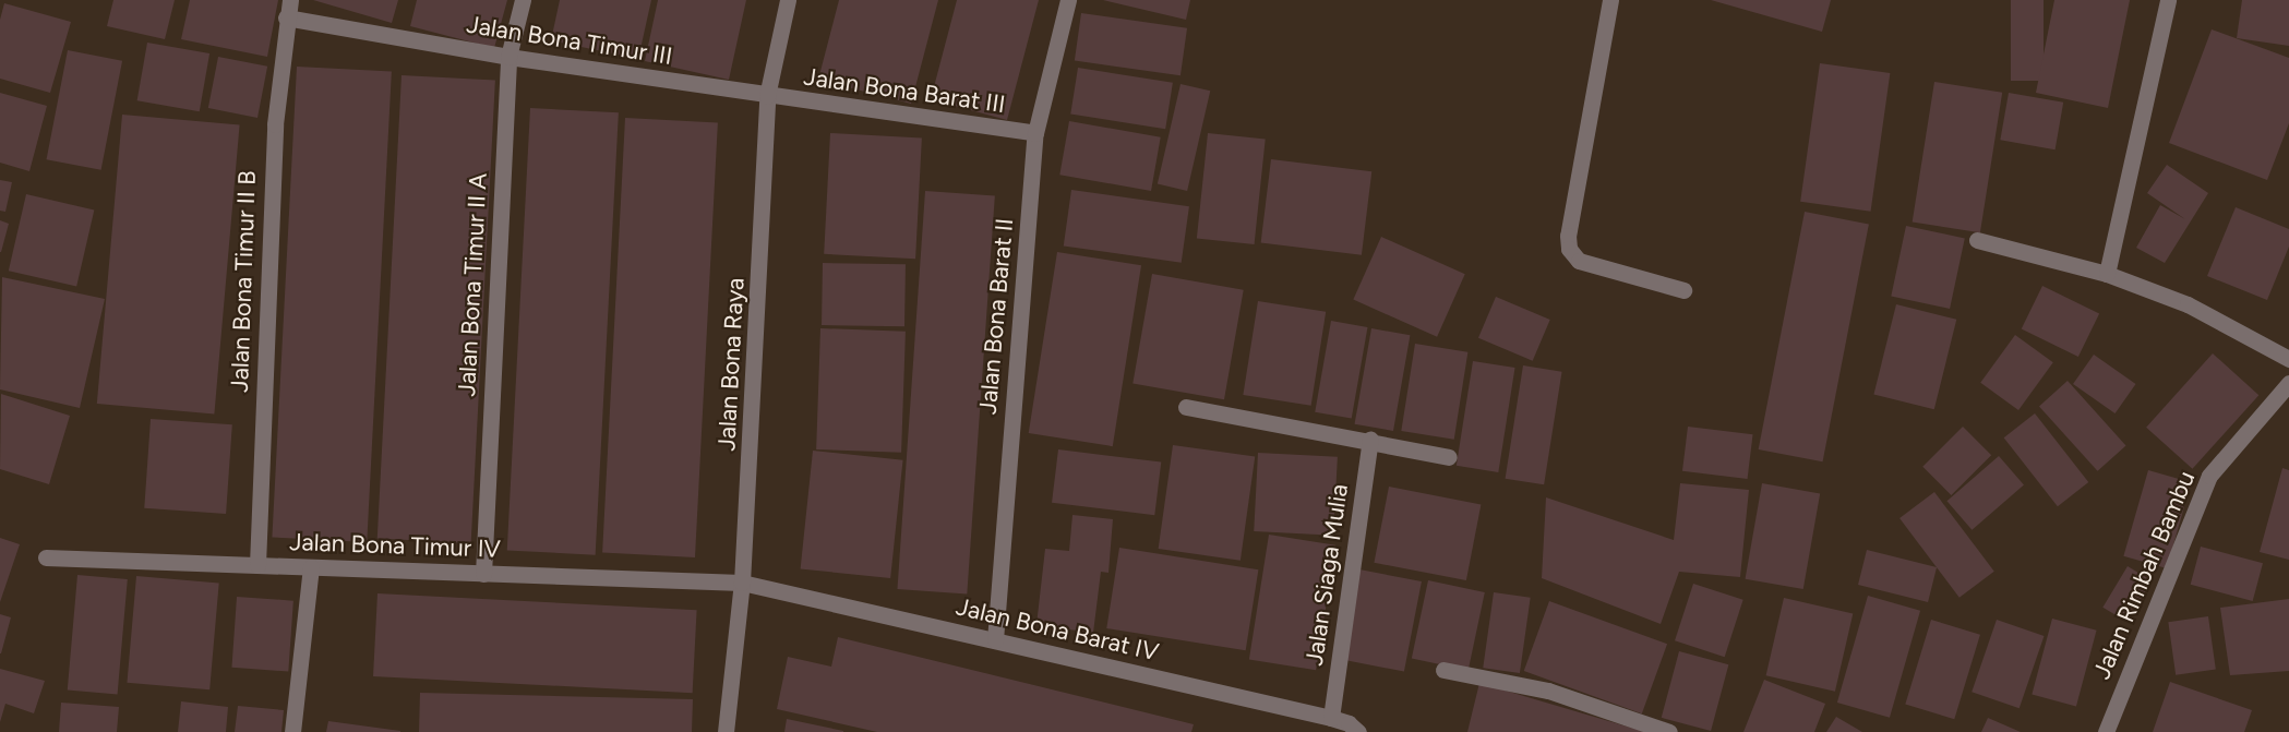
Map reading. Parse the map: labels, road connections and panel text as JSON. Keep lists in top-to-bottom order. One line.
{"streets":{"street":["Jalan Bona Timur III","Jalan Bona Barat III","Jalan Bona Timur II B","Jalan Bona Timur II A","Jalan Bona Barat II","Jalan Bona Raya","Jalan Bona Timur IV","Jalan Siaga Mulia","Jalan Rimbah Bambu","Jalan Bona Barat IV"]},"crossings":[["Jalan Bona Timur III","Jalan Bona Barat III"],["Jalan Bona Timur III","Jalan Bona Timur II B"],["Jalan Bona Timur III","Jalan Bona Timur II A"],["Jalan Bona Timur III","Jalan Bona Raya"],["Jalan Bona Barat III","Jalan Bona Barat II"],["Jalan Bona Barat III","Jalan Bona Raya"],["Jalan Bona Timur II B","Jalan Bona Timur IV"],["Jalan Bona Timur II A","Jalan Bona Timur IV"],["Jalan Bona Barat II","Jalan Bona Barat IV"],["Jalan Bona Raya","Jalan Bona Timur IV"],["Jalan Bona Raya","Jalan Bona Barat IV"],["Jalan Bona Timur IV","Jalan Bona Barat IV"],["Jalan Siaga Mulia","Jalan Bona Barat IV"]]}
